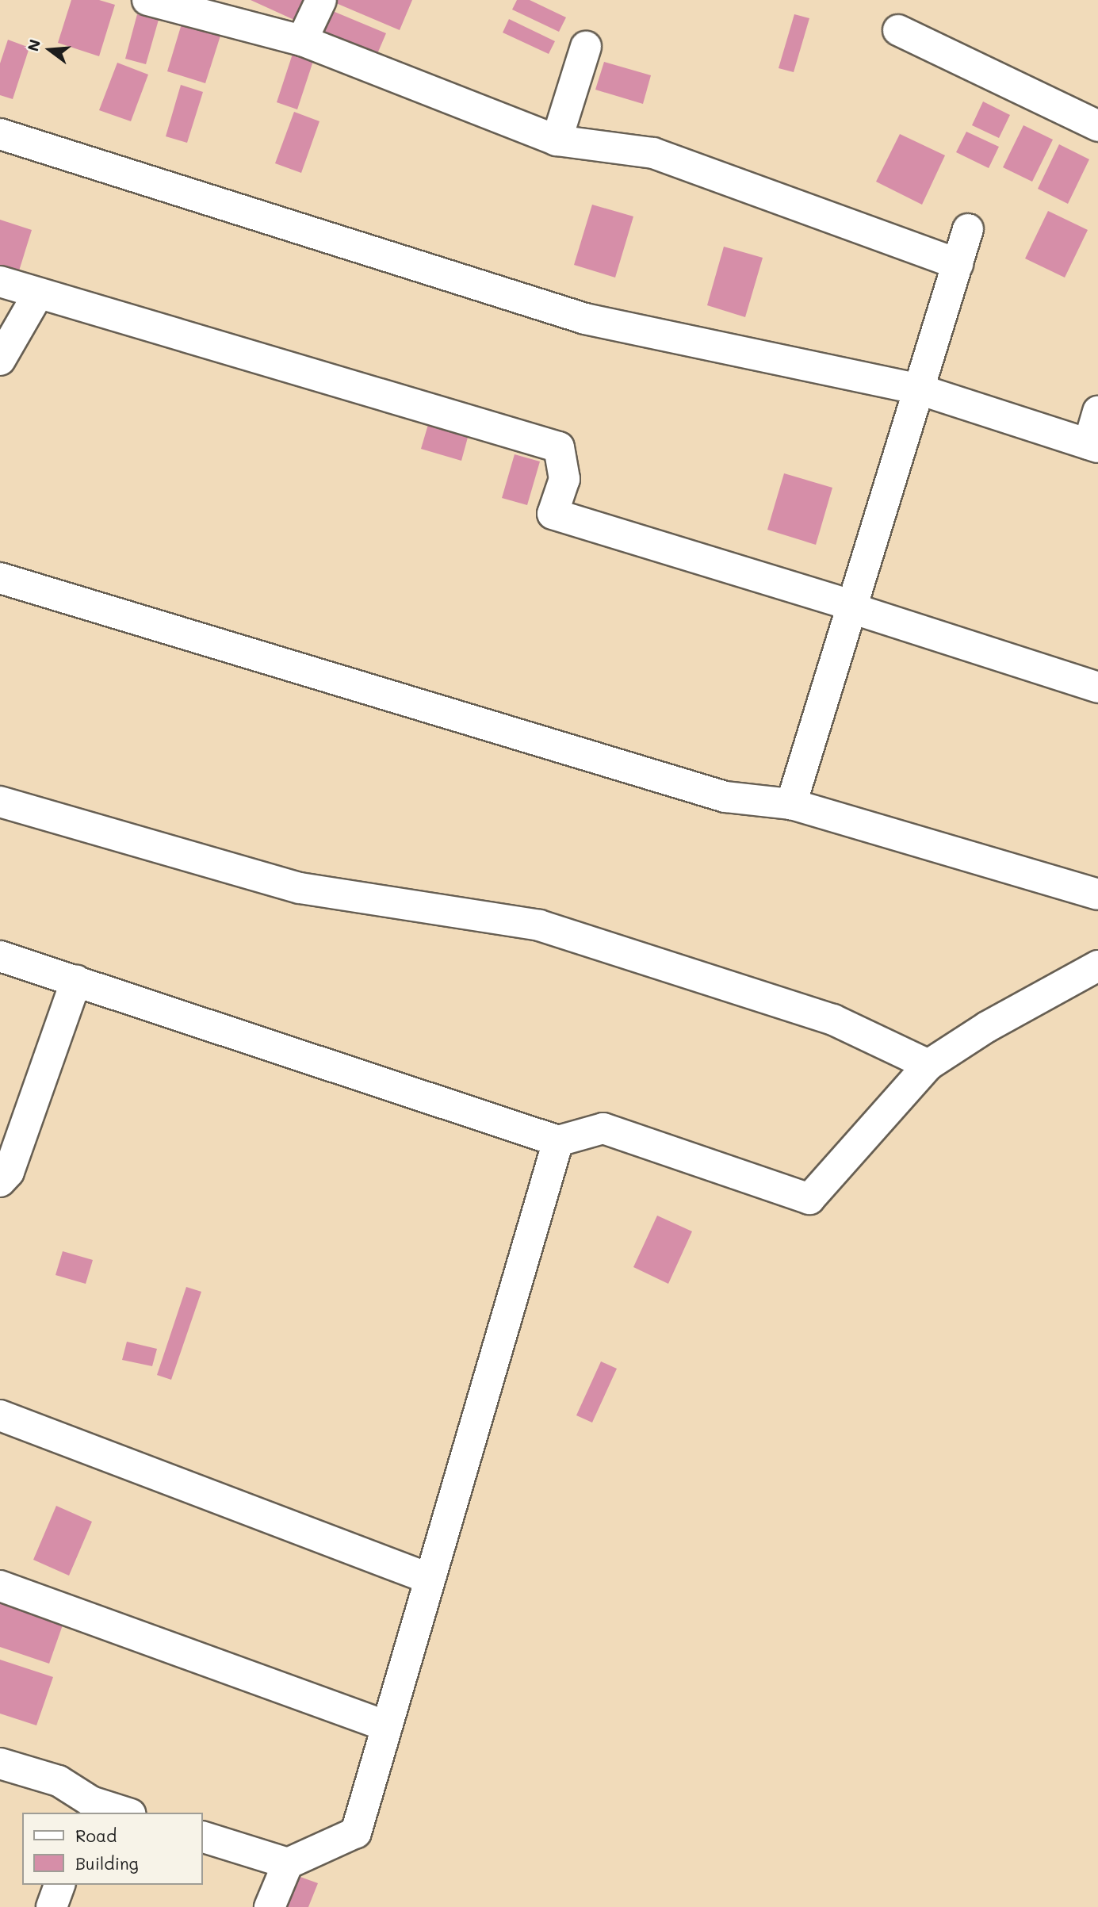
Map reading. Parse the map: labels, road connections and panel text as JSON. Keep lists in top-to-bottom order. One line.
{"legend":["Road","Building"],"north":"left"}
